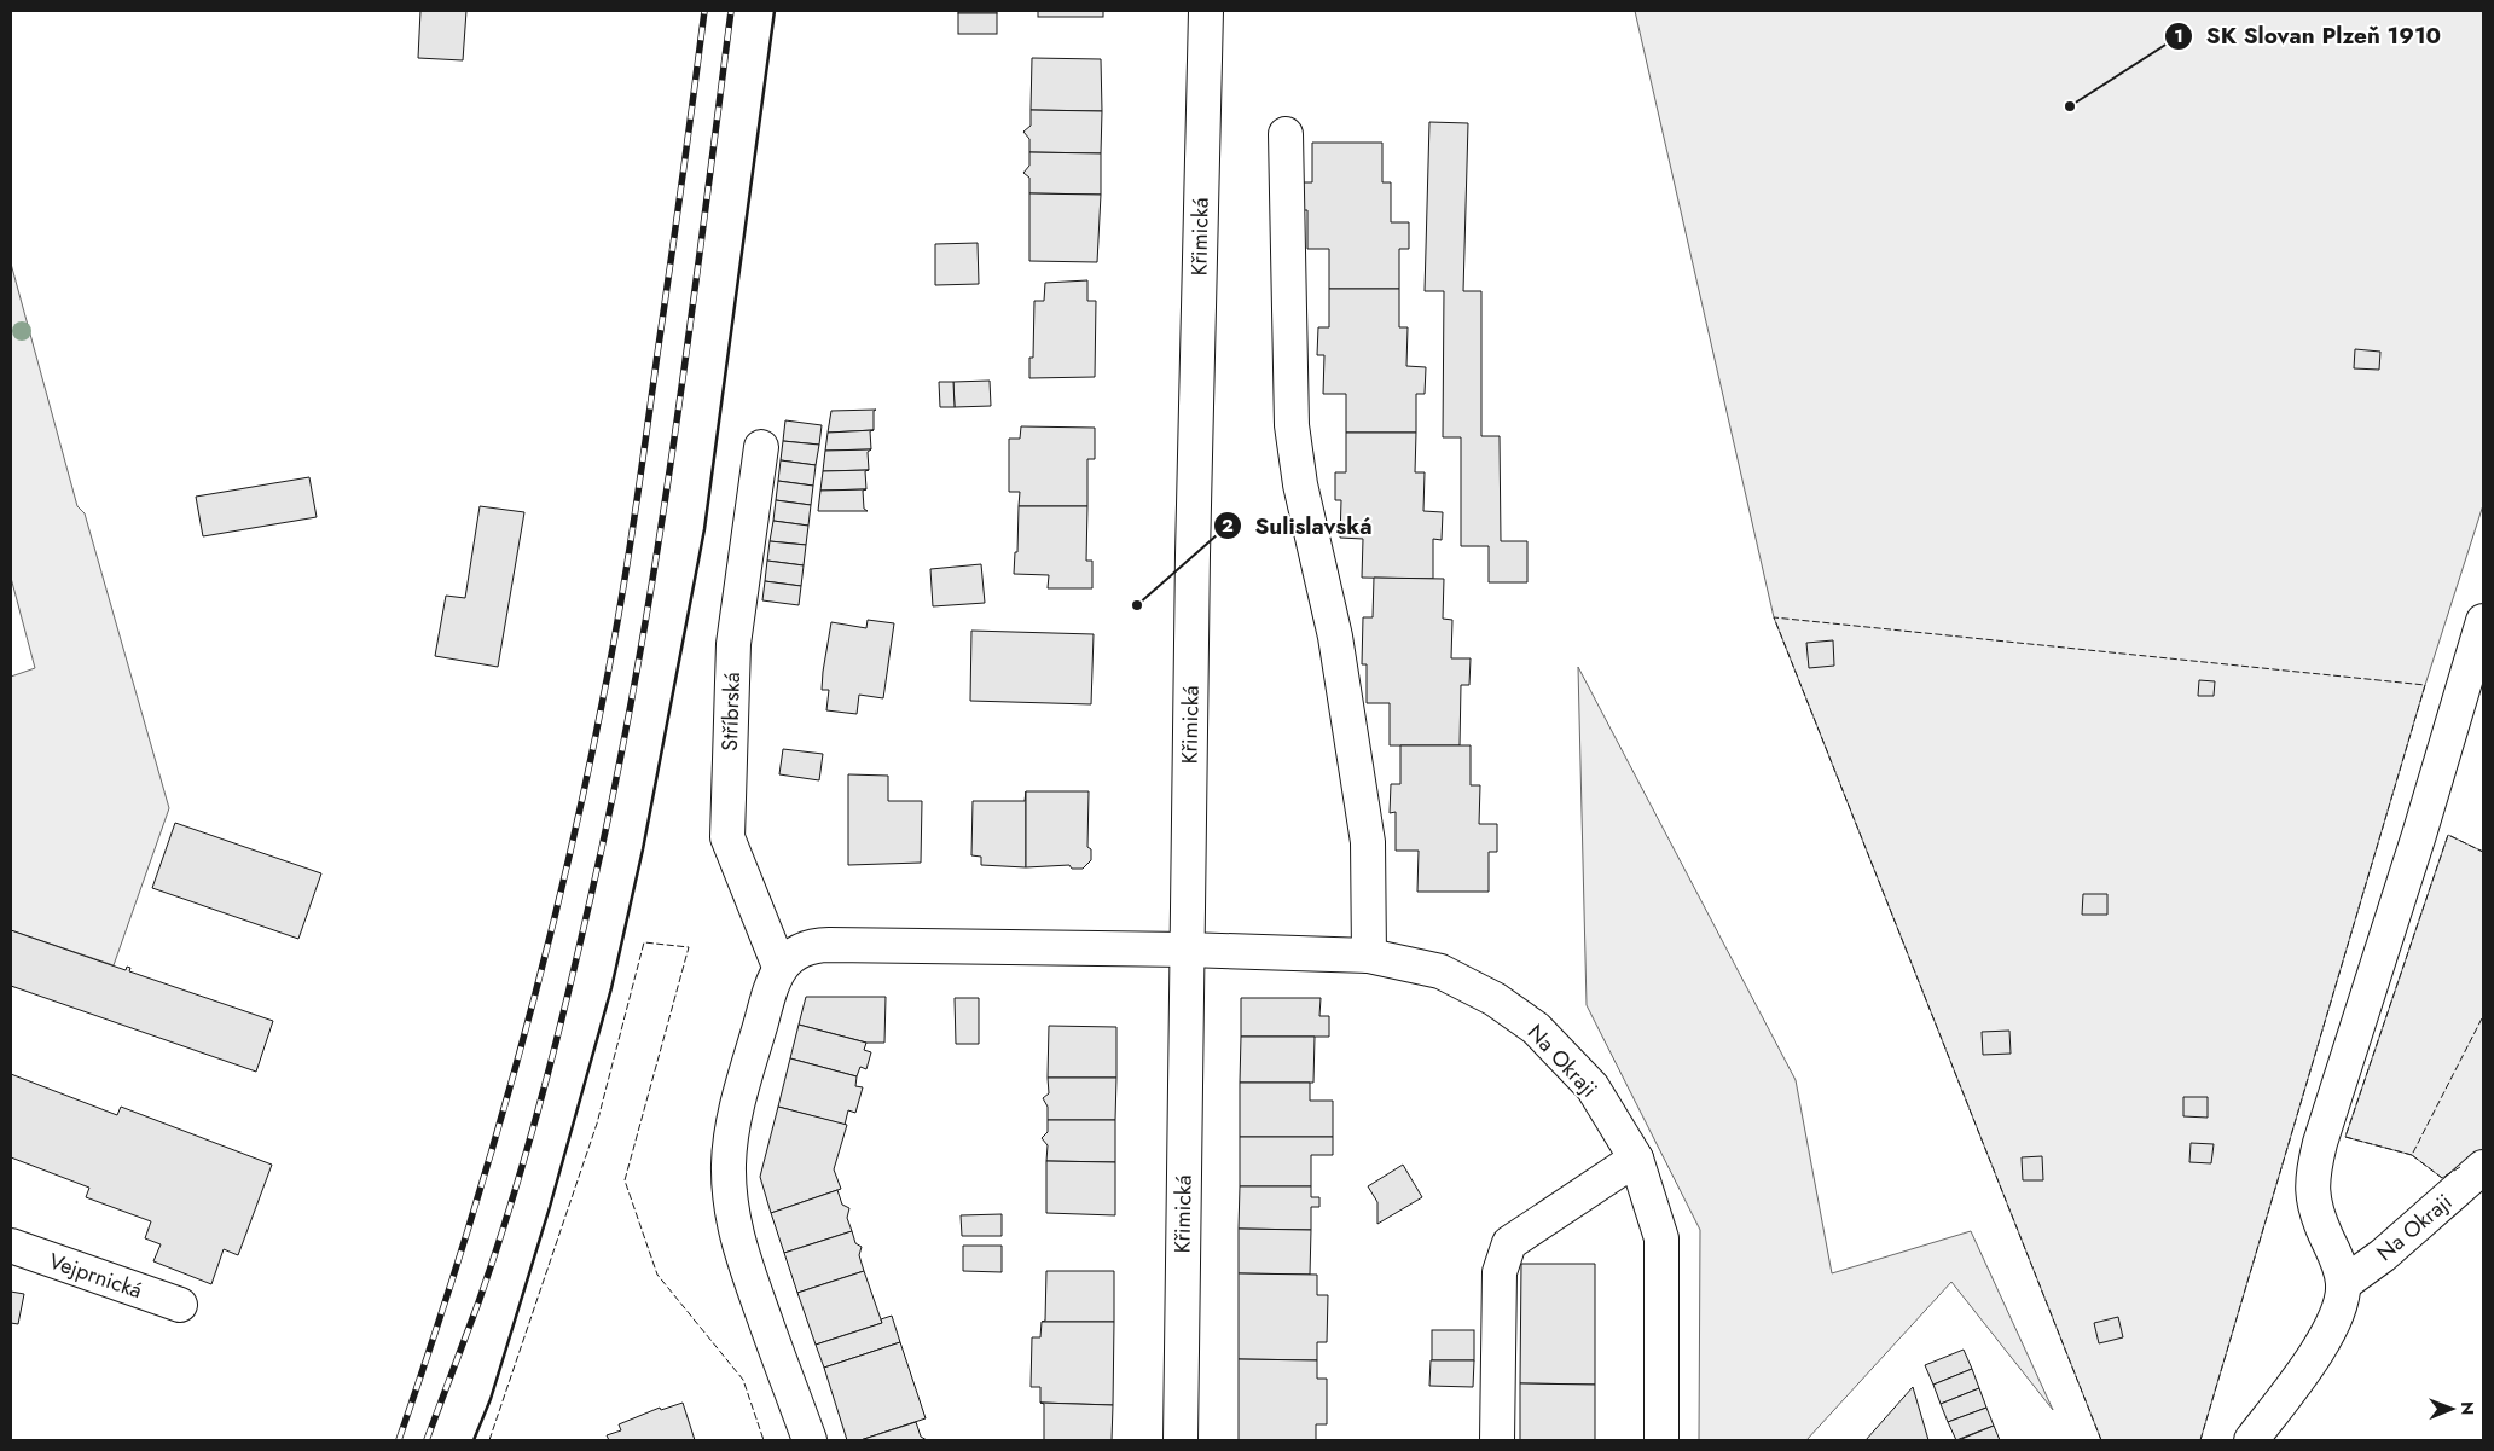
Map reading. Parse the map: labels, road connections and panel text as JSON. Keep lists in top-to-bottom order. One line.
{"streets":{"street":["Křimická","Stříbrská","Na Okraji","Vejprnická"]},"crossings":[["Křimická","Na Okraji"],["Stříbrská","Na Okraji"]],"places":["SK Slovan Plzeň 1910","Sulislavská"],"north":"right"}
